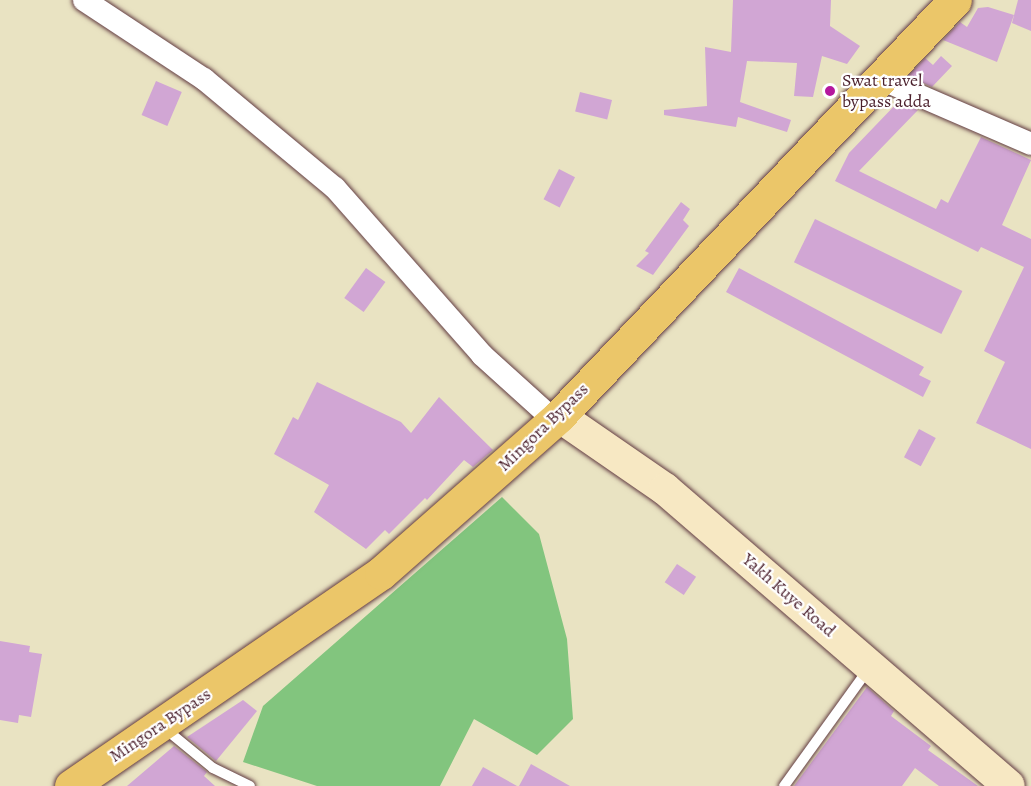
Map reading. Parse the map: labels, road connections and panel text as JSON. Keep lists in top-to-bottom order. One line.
{"streets":{"highway":["Mingora Bypass"],"main road":["Yakh Kuye Road"]},"crossings":[["Mingora Bypass","Yakh Kuye Road"]],"places":["Swat travel bypass adda"]}
